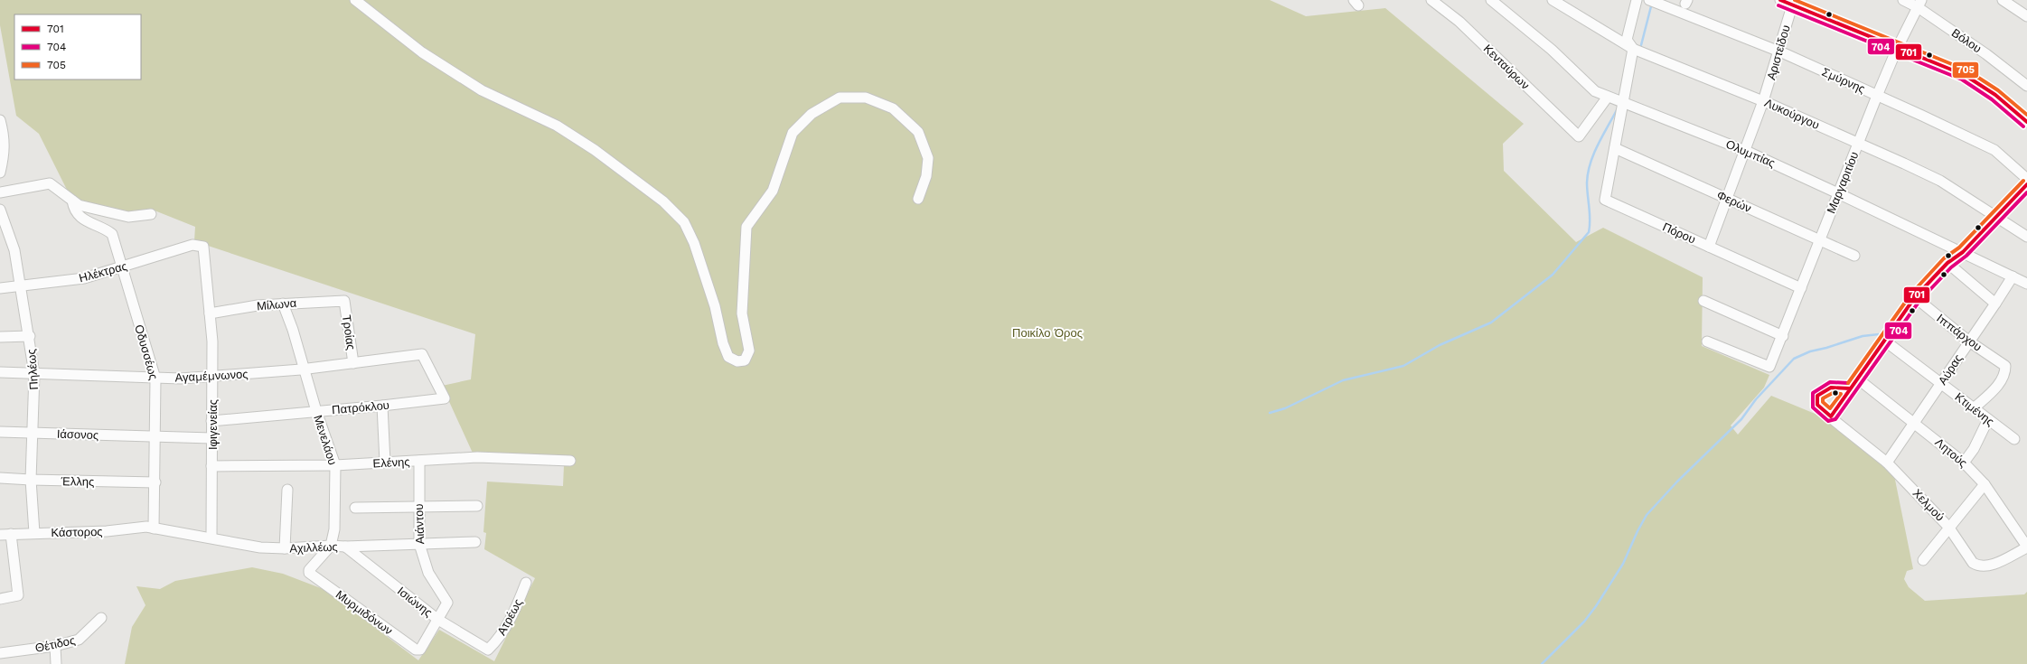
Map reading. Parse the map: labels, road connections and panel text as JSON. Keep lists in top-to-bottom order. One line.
{"streets":{"street":["Βόλου","Αριστείδου","Κενταύρων","Σμύρνης","Λυκούργου","Ολυμπίας","Μαργαριτίου","Φερών","Πόρου","Ηλέκτρας","Μίλωνα","Τροίας","Ιππάρχου","Οδυσσέως","Πηλέως","Αύρας","Αγαμέμνωνος","Πατρόκλου","Κτιμένης","Ιφιγενείας","Ιάσονος","Μενελάου","Λητούς","Ελένης","Έλλης","Χελμού","Αιάντου","Κάστορος","Αχιλλέως","Ισιώνης","Μυρμιδόνων","Ατρέως","Θέτιδος"]},"crossings":[["Βόλου","Μαργαριτίου"],["Αριστείδου","Σμύρνης"],["Αριστείδου","Λυκούργου"],["Αριστείδου","Ολυμπίας"],["Αριστείδου","Φερών"],["Αριστείδου","Πόρου"],["Κενταύρων","Ολυμπίας"],["Σμύρνης","Μαργαριτίου"],["Λυκούργου","Μαργαριτίου"],["Ολυμπίας","Μαργαριτίου"],["Ολυμπίας","Αύρας"],["Μαργαριτίου","Φερών"],["Μαργαριτίου","Πόρου"],["Φερών","Πόρου"],["Ηλέκτρας","Οδυσσέως"],["Ηλέκτρας","Πηλέως"],["Ηλέκτρας","Ιφιγενείας"],["Μίλωνα","Τροίας"],["Μίλωνα","Ιφιγενείας"],["Μίλωνα","Μενελάου"],["Τροίας","Αγαμέμνωνος"],["Ιππάρχου","Αύρας"],["Ιππάρχου","Κτιμένης"],["Οδυσσέως","Αγαμέμνωνος"],["Οδυσσέως","Ιάσονος"],["Οδυσσέως","Έλλης"],["Οδυσσέως","Κάστορος"],["Οδυσσέως","Αχιλλέως"],["Πηλέως","Αγαμέμνωνος"],["Πηλέως","Ιάσονος"],["Πηλέως","Έλλης"],["Πηλέως","Κάστορος"],["Αύρας","Κτιμένης"],["Αύρας","Λητούς"],["Αύρας","Χελμού"],["Αγαμέμνωνος","Πατρόκλου"],["Αγαμέμνωνος","Ιφιγενείας"],["Αγαμέμνωνος","Μενελάου"],["Πατρόκλου","Ιφιγενείας"],["Πατρόκλου","Μενελάου"],["Ιφιγενείας","Ιάσονος"],["Ιφιγενείας","Ελένης"],["Ιφιγενείας","Αχιλλέως"],["Μενελάου","Ελένης"],["Μενελάου","Αχιλλέως"],["Μενελάου","Μυρμιδόνων"],["Λητούς","Χελμού"],["Ελένης","Αιάντου"],["Αιάντου","Αχιλλέως"],["Αιάντου","Ισιώνης"],["Αιάντου","Μυρμιδόνων"],["Κάστορος","Αχιλλέως"],["Αχιλλέως","Ισιώνης"],["Αχιλλέως","Μυρμιδόνων"],["Ισιώνης","Μυρμιδόνων"],["Ισιώνης","Ατρέως"]],"parks":["Ποικίλο Όρος"],"lines":["transit line 701","transit line 705","transit line 704"],"legend":["701","704","705"]}
